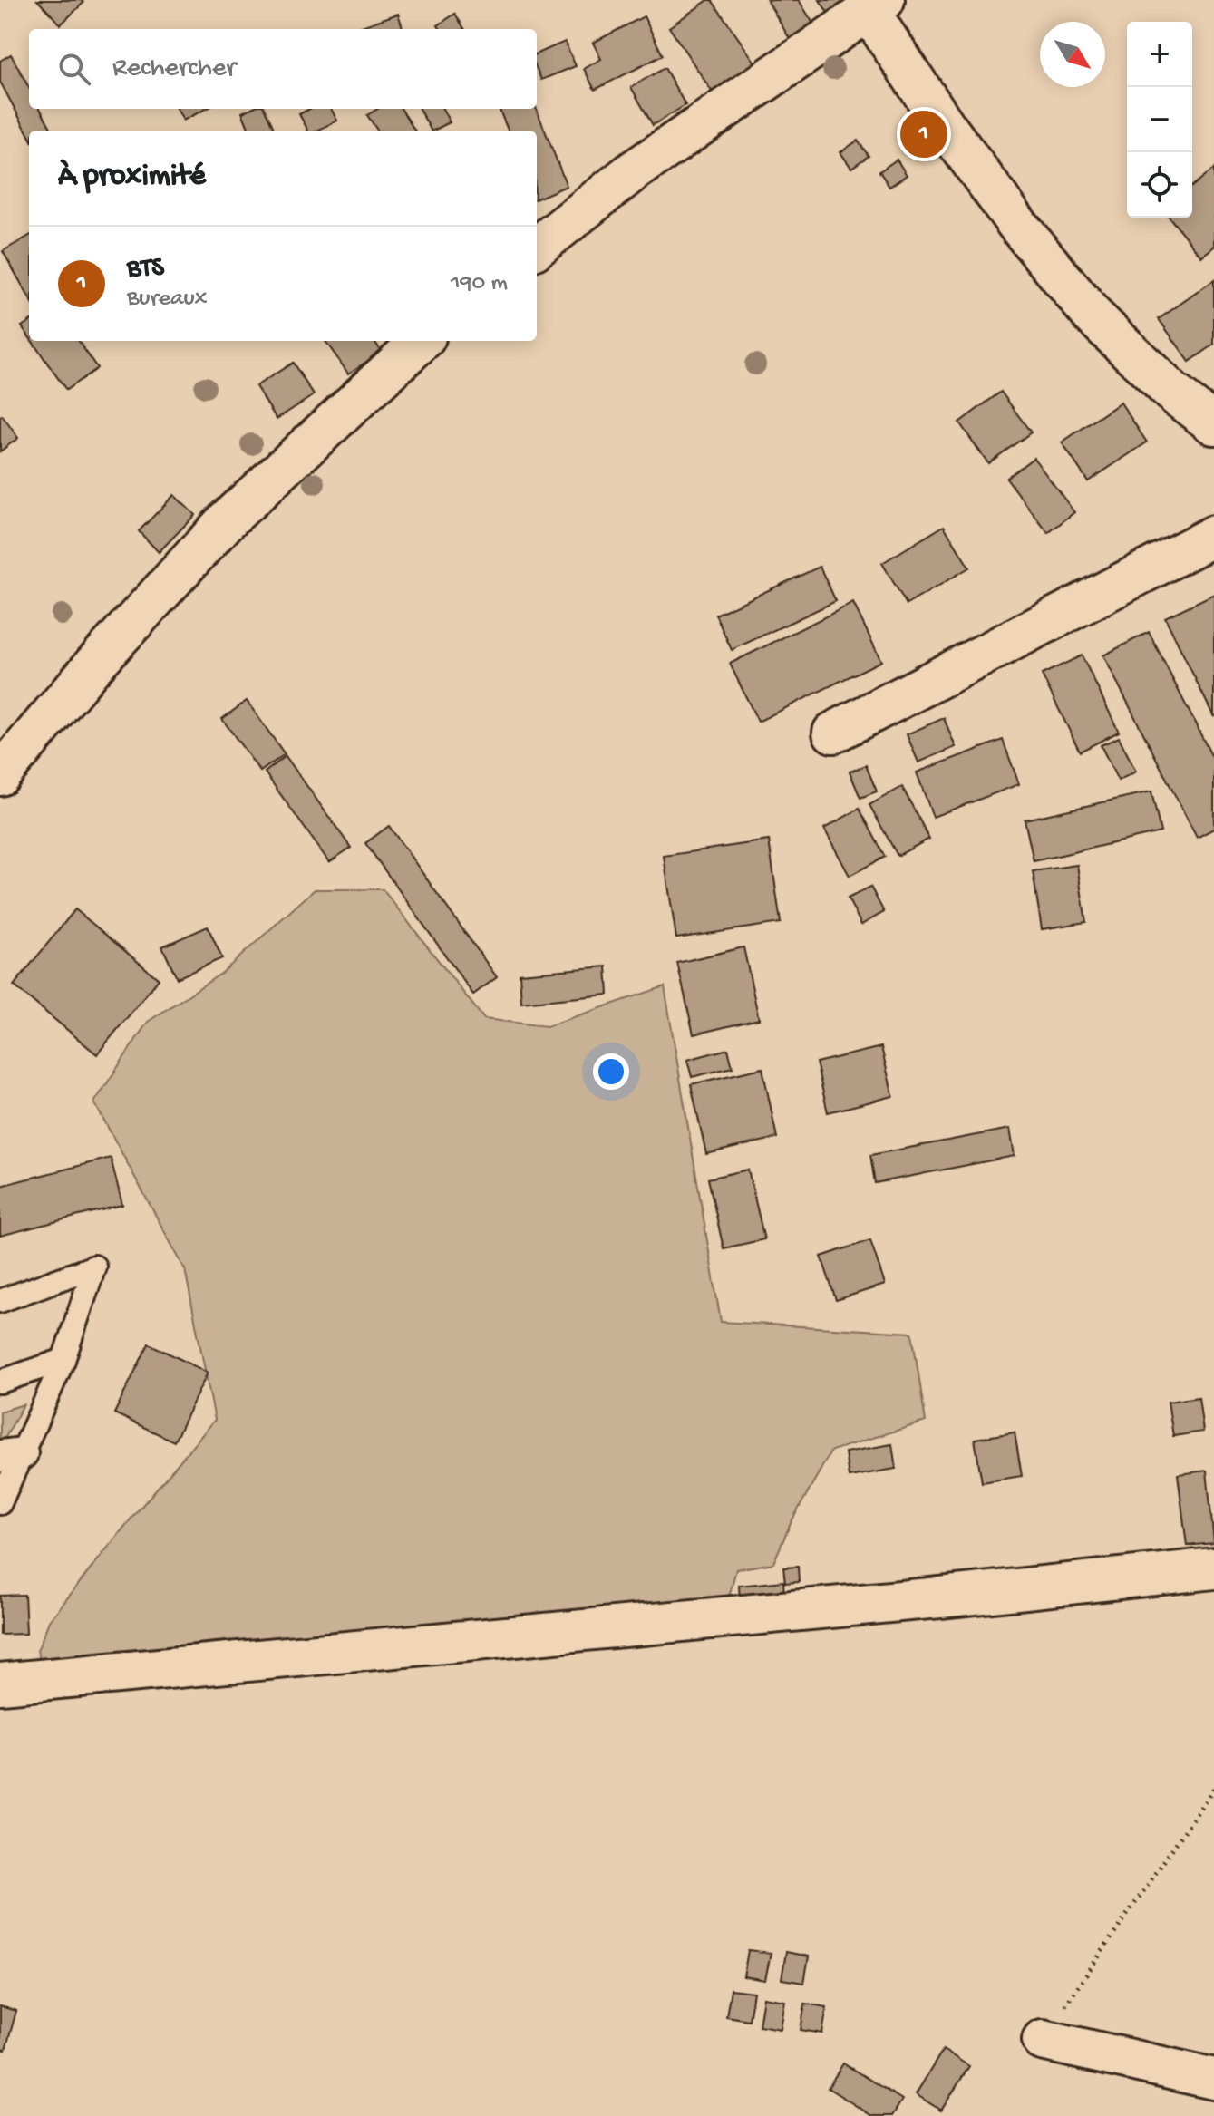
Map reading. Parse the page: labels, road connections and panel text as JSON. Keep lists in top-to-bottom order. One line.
{"north":"bottom right","page":{"map_buttons":["+","−"],"search":"Rechercher","pins":"1","heading":"À proximité","list":[{"mark":"1","name":"BTS","note":"Bureaux","value":"190 m"}]}}
